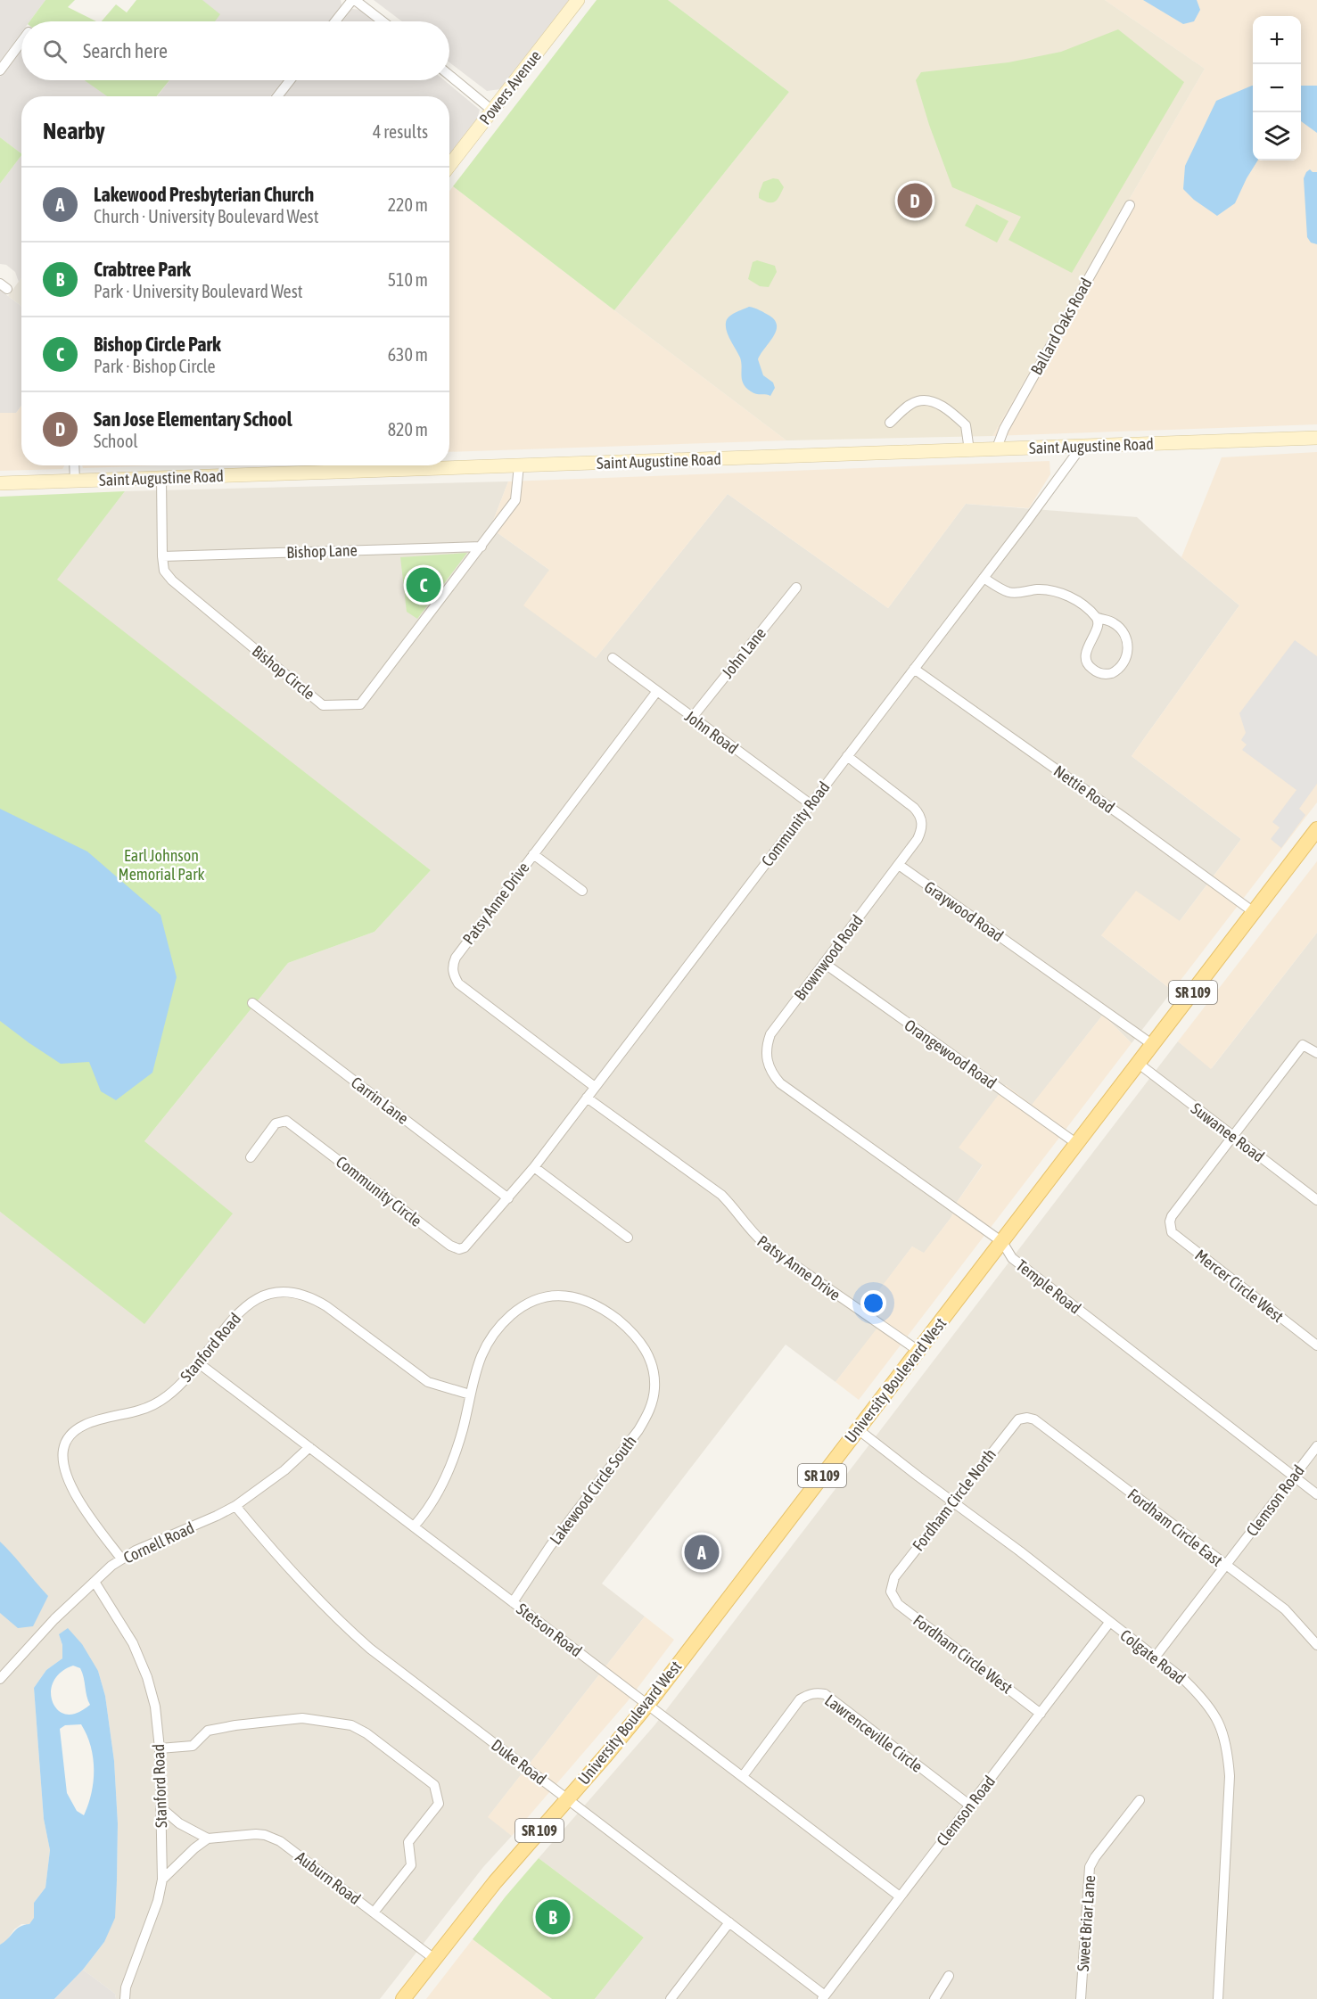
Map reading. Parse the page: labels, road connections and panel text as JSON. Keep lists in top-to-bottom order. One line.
{"streets":{"main road":["Powers Avenue","Saint Augustine Road","SR 109","University Boulevard West"],"street":["Ballard Oaks Road","Bishop Lane","John Lane","Bishop Circle","John Road","Nettie Road","Community Road","Patsy Anne Drive","Graywood Road","Brownwood Road","Orangewood Road","Carrin Lane","Suwanee Road","Community Circle","Mercer Circle West","Temple Road","Stanford Road","Lakewood Circle South","Fordham Circle North","Clemson Road","Fordham Circle East","Cornell Road","Stetson Road","Fordham Circle West","Colgate Road","Lawrenceville Circle","Duke Road","Auburn Road","Sweet Briar Lane"]},"crossings":[["Ballard Oaks Road","Saint Augustine Road"],["Saint Augustine Road","Bishop Circle"],["Saint Augustine Road","Community Road"],["Bishop Lane","Bishop Circle"],["John Lane","John Road"],["John Road","Community Road"],["John Road","Patsy Anne Drive"],["Nettie Road","Community Road"],["Nettie Road","University Boulevard West"],["Community Road","Patsy Anne Drive"],["Community Road","Carrin Lane"],["Community Road","Community Circle"],["Patsy Anne Drive","University Boulevard West"],["Graywood Road","Brownwood Road"],["Graywood Road","University Boulevard West"],["Brownwood Road","Orangewood Road"],["Brownwood Road","Temple Road"],["Orangewood Road","University Boulevard West"],["Carrin Lane","Community Circle"],["Suwanee Road","Mercer Circle West"],["Suwanee Road","University Boulevard West"],["Temple Road","University Boulevard West"],["Temple Road","Clemson Road"],["Stanford Road","Lakewood Circle South"],["Stanford Road","Cornell Road"],["Stanford Road","Stetson Road"],["University Boulevard West","Stetson Road"],["University Boulevard West","Colgate Road"],["University Boulevard West","Duke Road"],["University Boulevard West","Auburn Road"],["Lakewood Circle South","Stetson Road"],["Fordham Circle North","Fordham Circle East"],["Fordham Circle North","Fordham Circle West"],["Fordham Circle North","Colgate Road"],["Clemson Road","Fordham Circle East"],["Clemson Road","Stetson Road"],["Clemson Road","Fordham Circle West"],["Clemson Road","Colgate Road"],["Clemson Road","Lawrenceville Circle"],["Clemson Road","Duke Road"],["Cornell Road","Stetson Road"],["Cornell Road","Duke Road"],["Stetson Road","Lawrenceville Circle"]],"parks":["Earl Johnson Memorial Park"],"page":{"map_buttons":["+","−"],"search":"Search here","heading":["Nearby","4 results"],"list":[{"mark":"A","name":"Lakewood Presbyterian Church","note":"Church · University Boulevard West","value":"220 m"},{"mark":"B","name":"Crabtree Park","note":"Park · University Boulevard West","value":"510 m"},{"mark":"C","name":"Bishop Circle Park","note":"Park · Bishop Circle","value":"630 m"},{"mark":"D","name":"San Jose Elementary School","note":"School","value":"820 m"}],"pins":["D","C","A","B"]}}
